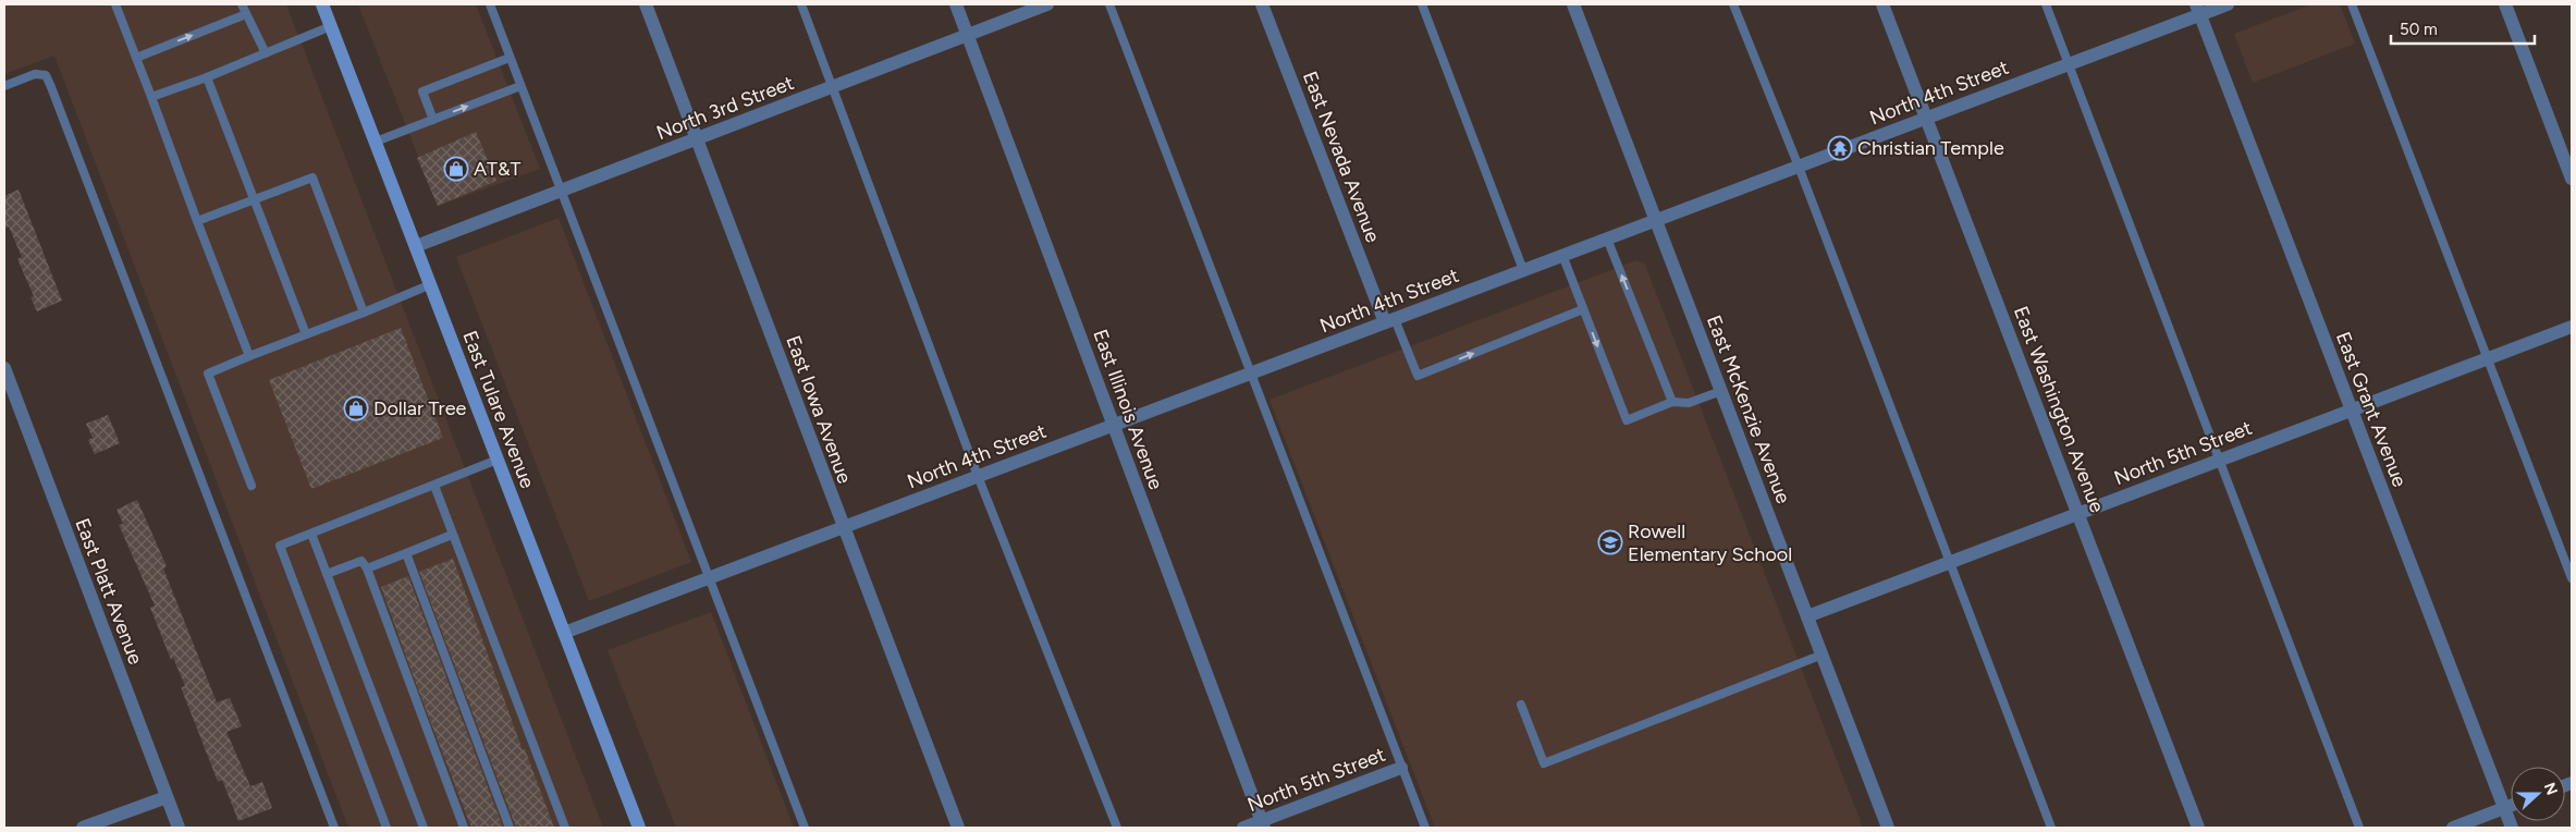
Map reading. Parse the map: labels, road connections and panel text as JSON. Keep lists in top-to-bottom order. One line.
{"streets":{"main road":["East Tulare Avenue"],"street":["North 4th Street","North 3rd Street","East Nevada Avenue","East Iowa Avenue","East Illinois Avenue","East McKenzie Avenue","East Washington Avenue","East Grant Avenue","North 5th Street","East Platt Avenue"]},"crossings":[["North 4th Street","East Nevada Avenue"],["North 4th Street","East Tulare Avenue"],["North 4th Street","East Iowa Avenue"],["North 4th Street","East Illinois Avenue"],["North 4th Street","East McKenzie Avenue"],["North 4th Street","East Washington Avenue"],["North 4th Street","East Grant Avenue"],["North 3rd Street","East Tulare Avenue"],["North 3rd Street","East Iowa Avenue"],["North 3rd Street","East Illinois Avenue"],["East Illinois Avenue","North 5th Street"],["East McKenzie Avenue","North 5th Street"],["East Washington Avenue","North 5th Street"],["East Grant Avenue","North 5th Street"]],"places":{"temple":["Christian Temple"],"shop":["AT&T","Dollar Tree"],"school or university":["Rowell Elementary School"]},"scale_bar":"50 m","north":"right"}
